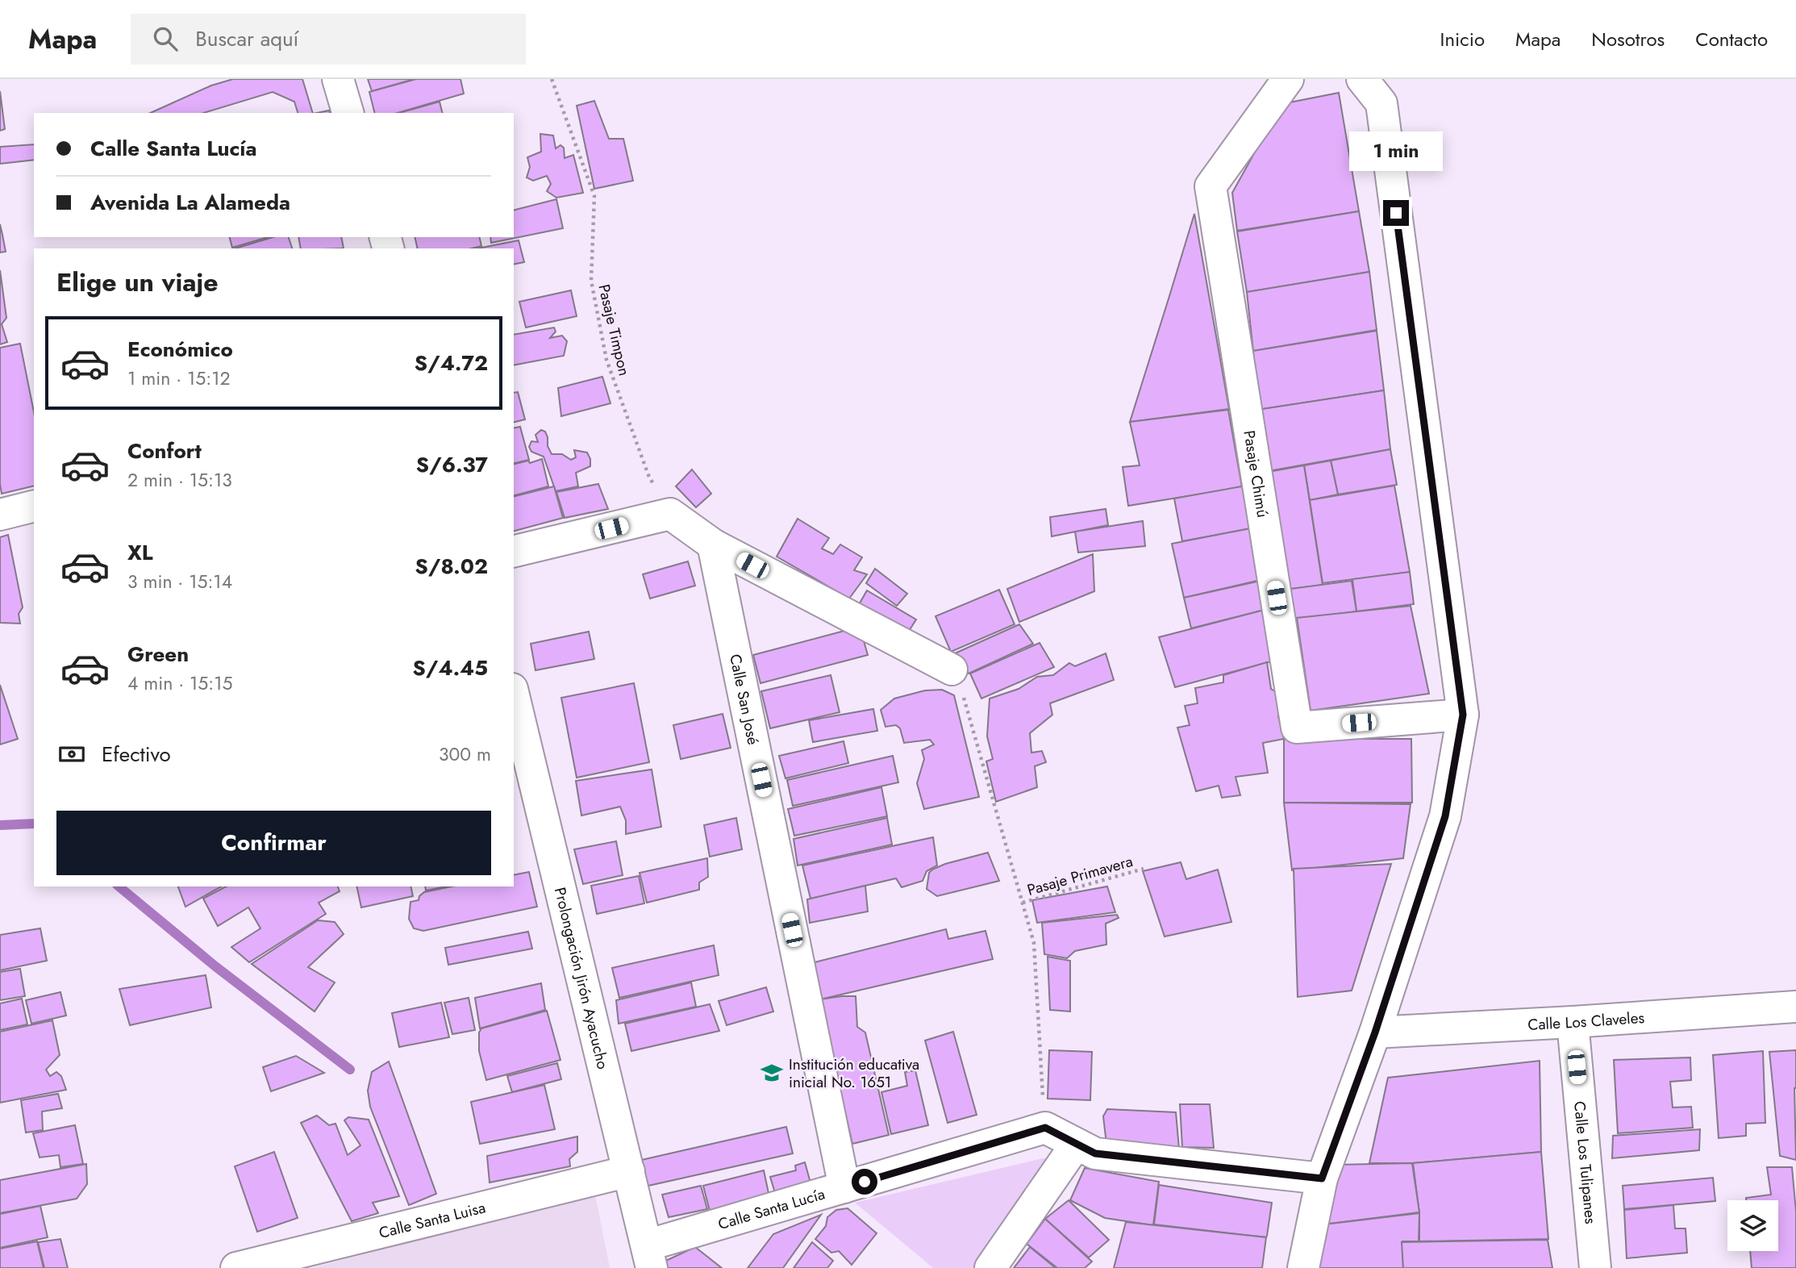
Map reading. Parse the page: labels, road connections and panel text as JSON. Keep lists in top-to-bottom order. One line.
{"streets":{"street":["Pasaje Chimú","Calle San José","Prolongación Jirón Ayacucho","Calle Los Claveles","Calle Los Tulipanes","Calle Santa Lucía","Calle Santa Luisa"],"path":["Pasaje Timpon","Pasaje Primavera"]},"crossings":[["Calle San José","Calle Santa Lucía"],["Prolongación Jirón Ayacucho","Calle Santa Lucía"],["Prolongación Jirón Ayacucho","Calle Santa Luisa"],["Calle Los Claveles","Calle Los Tulipanes"]],"places":{"school or university":["Institución educativa inicial No. 1651"]},"page":{"header":"Mapa","search":"Buscar aquí","nav":["Inicio","Mapa","Nosotros","Contacto"],"banner":["Calle Santa Lucía","Avenida La Alameda"],"bubble":"1 min","heading":"Elige un viaje","list":[{"name":"Económico","note":"1 min · 15:12","value":"S/4.72"},{"name":"Confort","note":"2 min · 15:13","value":"S/6.37"},{"name":"XL","note":"3 min · 15:14","value":"S/8.02"},{"name":"Green","note":"4 min · 15:15","value":"S/4.45"}],"pay":["Efectivo","300 m"],"buttons":"Confirmar"}}
